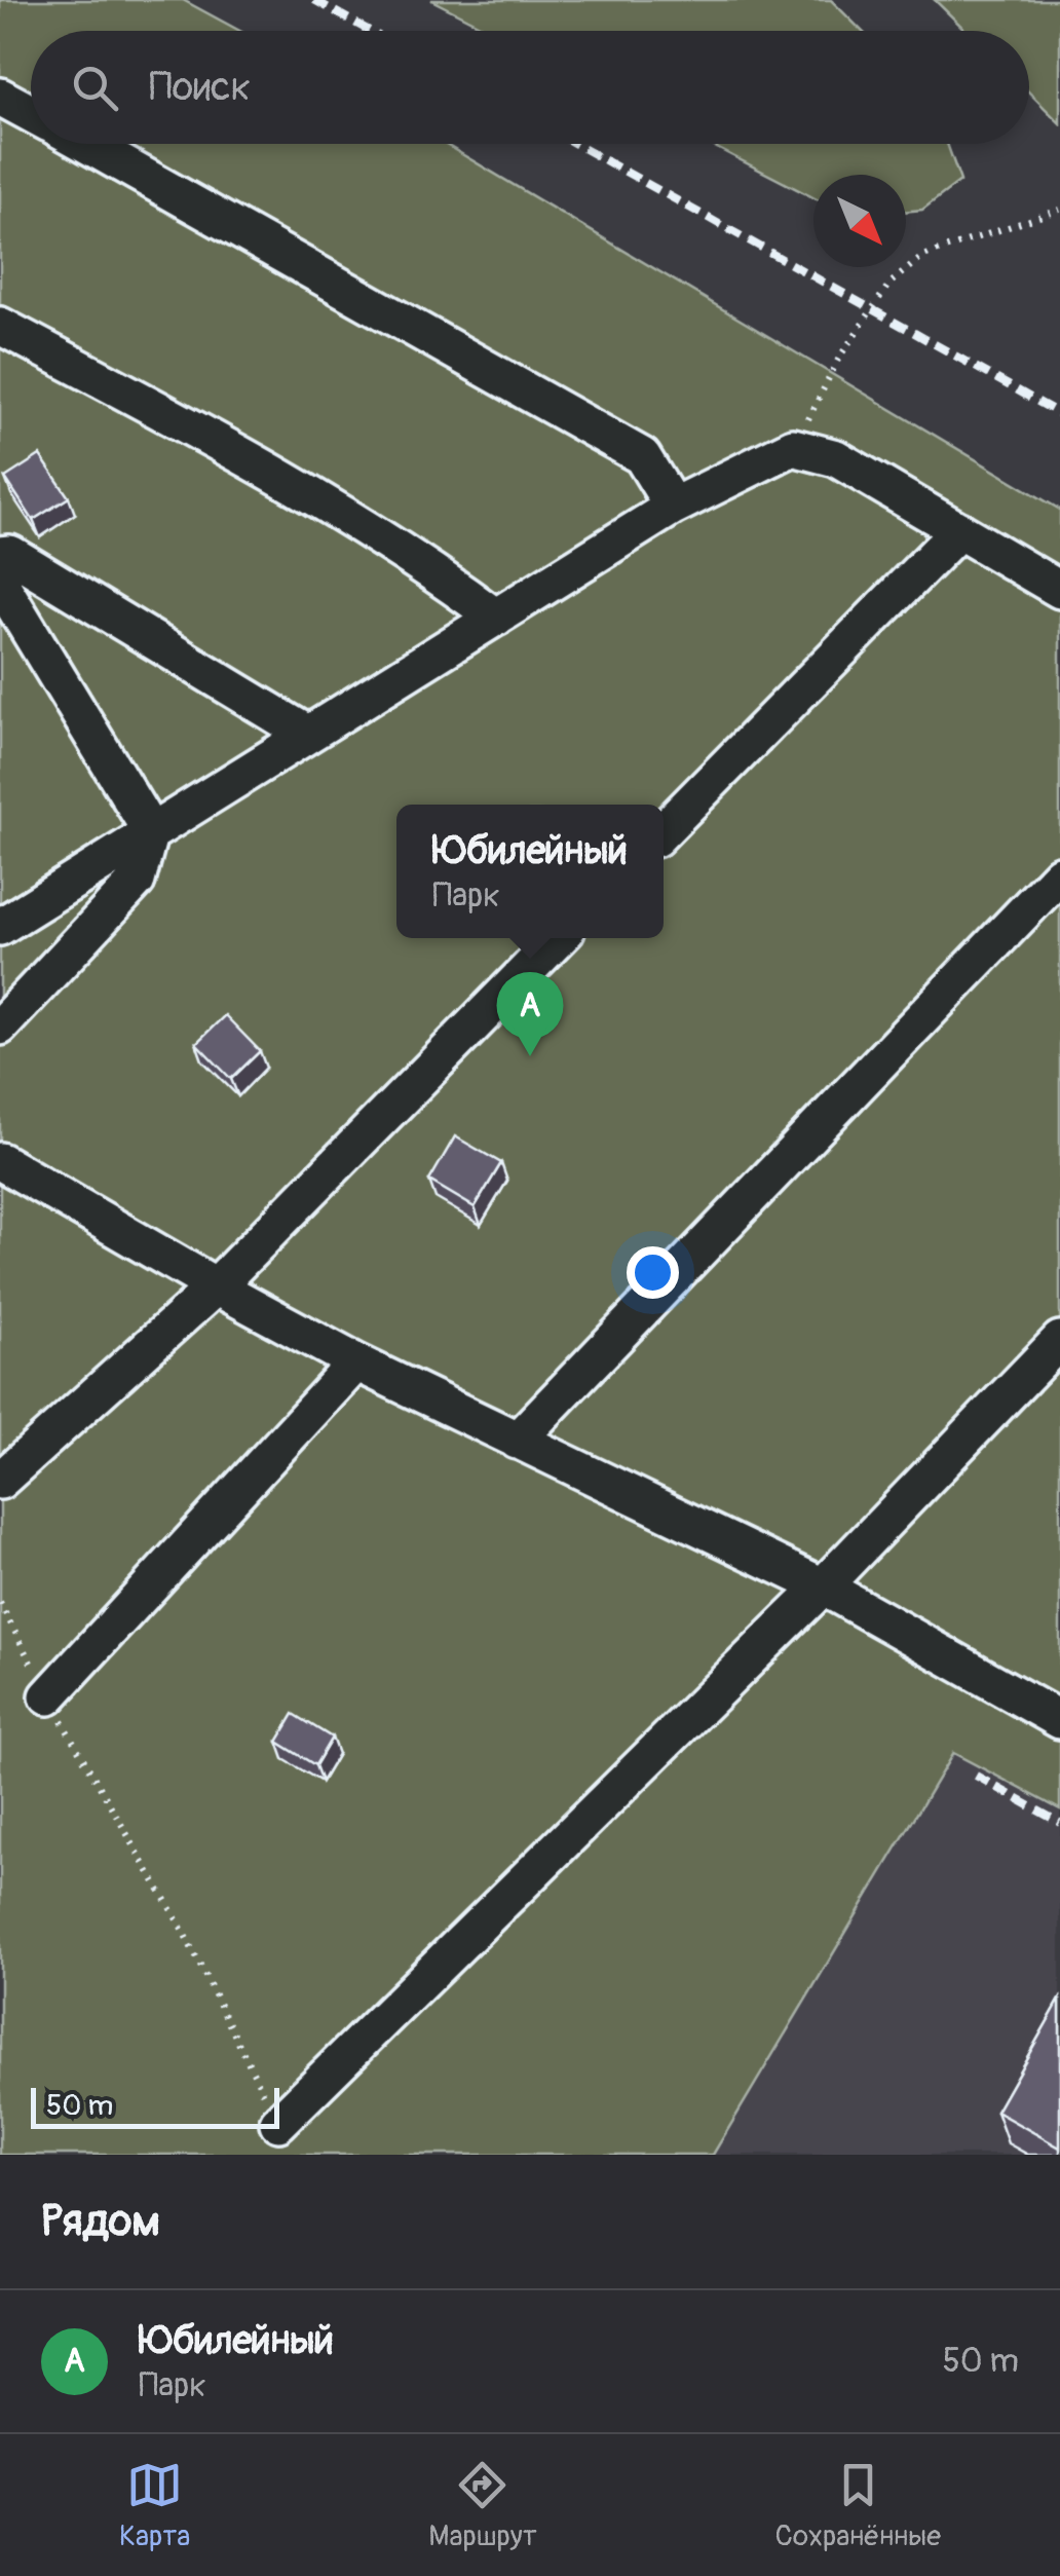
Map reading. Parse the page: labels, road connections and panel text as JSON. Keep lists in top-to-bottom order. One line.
{"scale_bar":"50 m","north":"bottom right","page":{"search":"Поиск","popup":["Юбилейный","Парк"],"pins":"A","scale":"50 m","heading":"Рядом","list":[{"mark":"A","name":"Юбилейный","note":"Парк","value":"50 m"}],"nav":["Карта","Маршрут","Сохранённые"]}}
